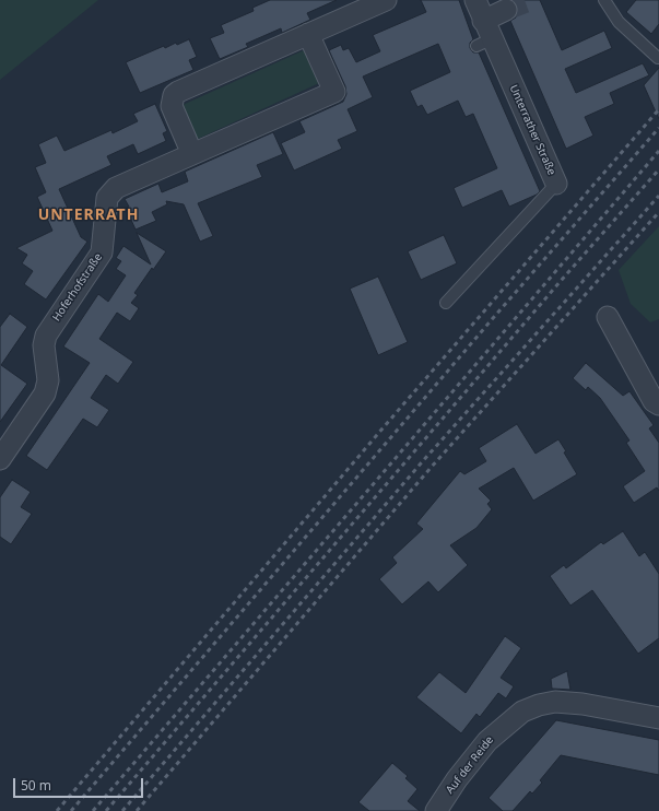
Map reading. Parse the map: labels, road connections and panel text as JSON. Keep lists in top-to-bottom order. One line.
{"streets":{"street":["Unterrather Straße","Hoferhofstraße","Auf der Reide"]},"districts":["UNTERRATH"],"scale_bar":"50 m"}
